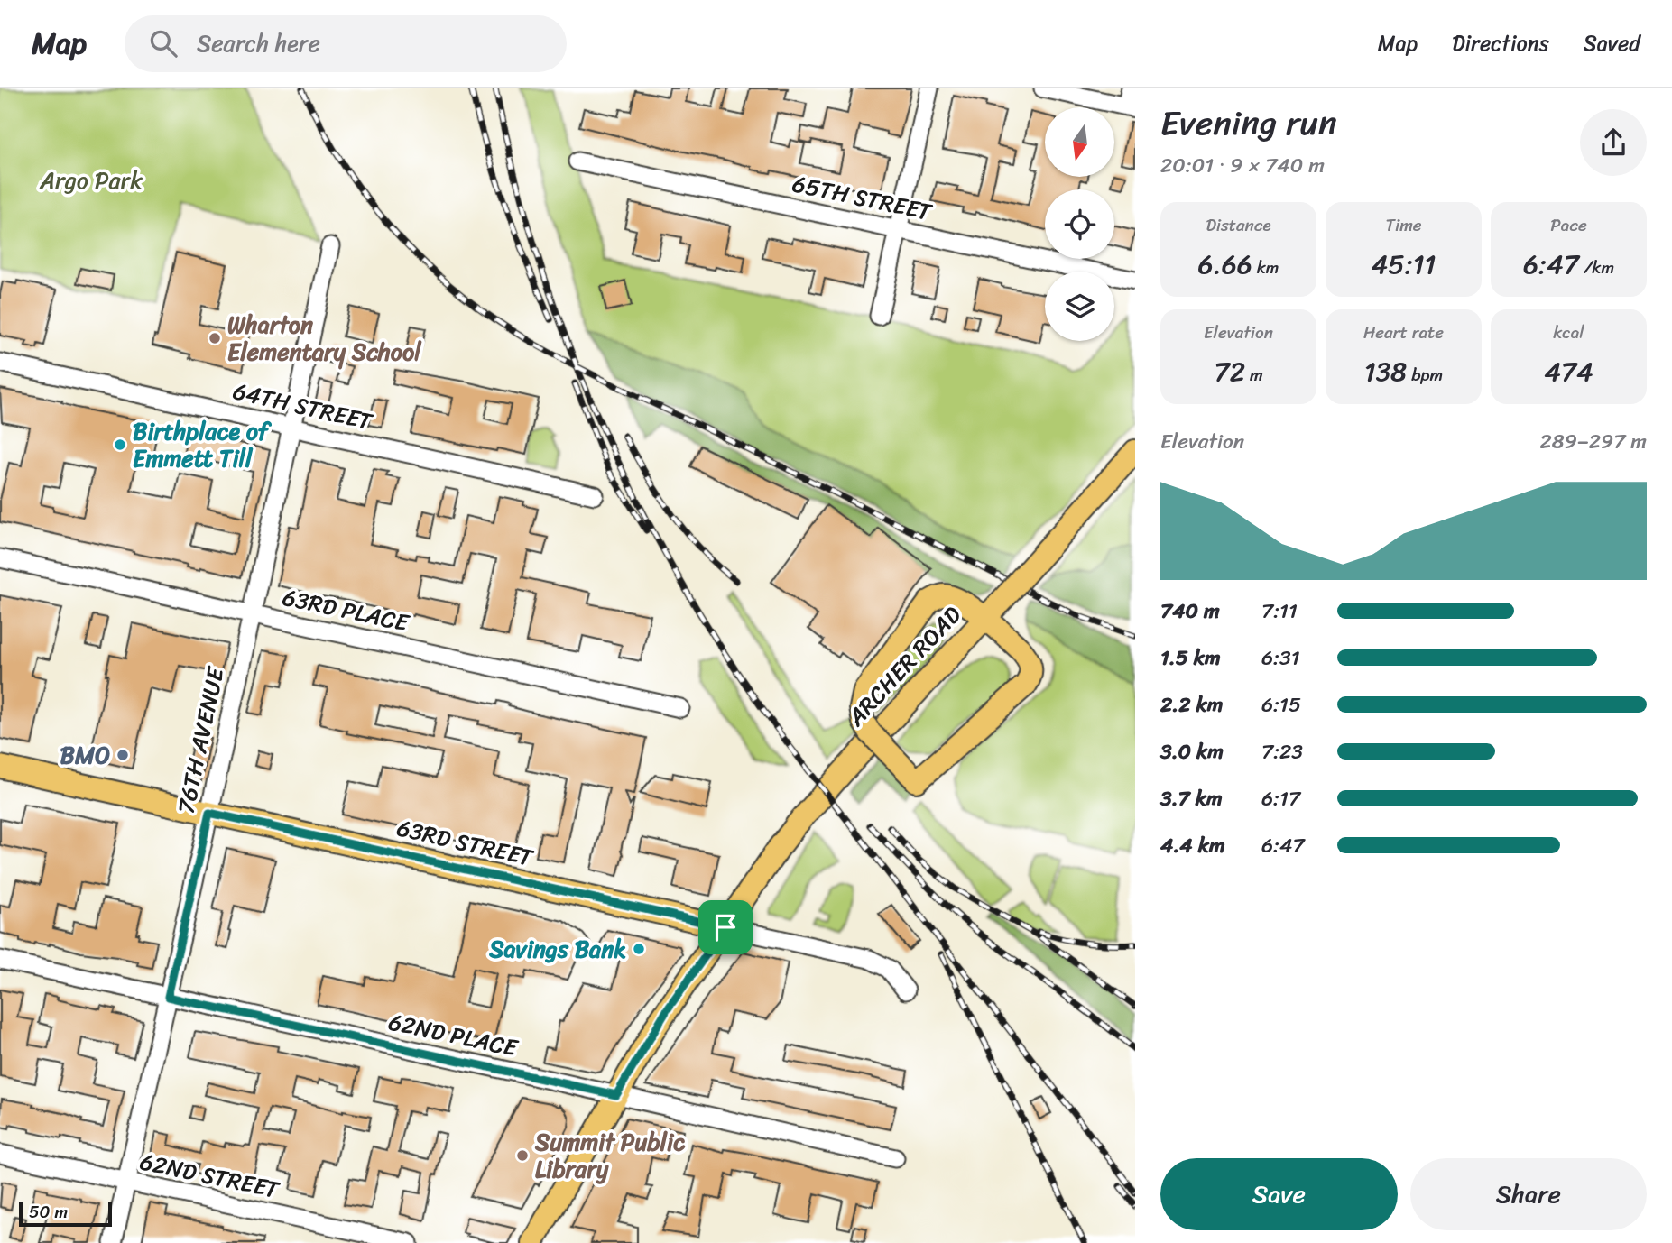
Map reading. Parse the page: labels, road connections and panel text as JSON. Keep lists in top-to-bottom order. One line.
{"streets":{"main road":["ARCHER ROAD","63RD STREET"],"street":["65TH STREET","64TH STREET","63RD PLACE","76TH AVENUE","62ND PLACE","62ND STREET"]},"crossings":[["64TH STREET","76TH AVENUE"],["63RD PLACE","76TH AVENUE"],["ARCHER ROAD","63RD STREET"],["ARCHER ROAD","62ND PLACE"],["76TH AVENUE","63RD STREET"],["76TH AVENUE","62ND PLACE"],["76TH AVENUE","62ND STREET"]],"parks":["Argo Park"],"places":["Wharton Elementary School","Birthplace of Emmett Till","BMO","Savings Bank","Summit Public Library"],"scale_bar":"50 m","north":"bottom","page":{"header":"Map","search":"Search here","nav":["Map","Directions","Saved"],"heading":["Evening run","20:01 · 9 × 740 m"],"stats":[["Distance","6.66 km"],["Time","45:11"],["Pace","6:47 /km"],["Elevation","72 m"],["Heart rate","138 bpm"],["kcal","474"]],"chart":["Elevation","289–297 m"],"list":[{"name":"740 m","note":"7:11"},{"name":"1.5 km","note":"6:31"},{"name":"2.2 km","note":"6:15"},{"name":"3.0 km","note":"7:23"},{"name":"3.7 km","note":"6:17"},{"name":"4.4 km","note":"6:47"}],"buttons":["Save","Share"],"scale":"50 m"}}
